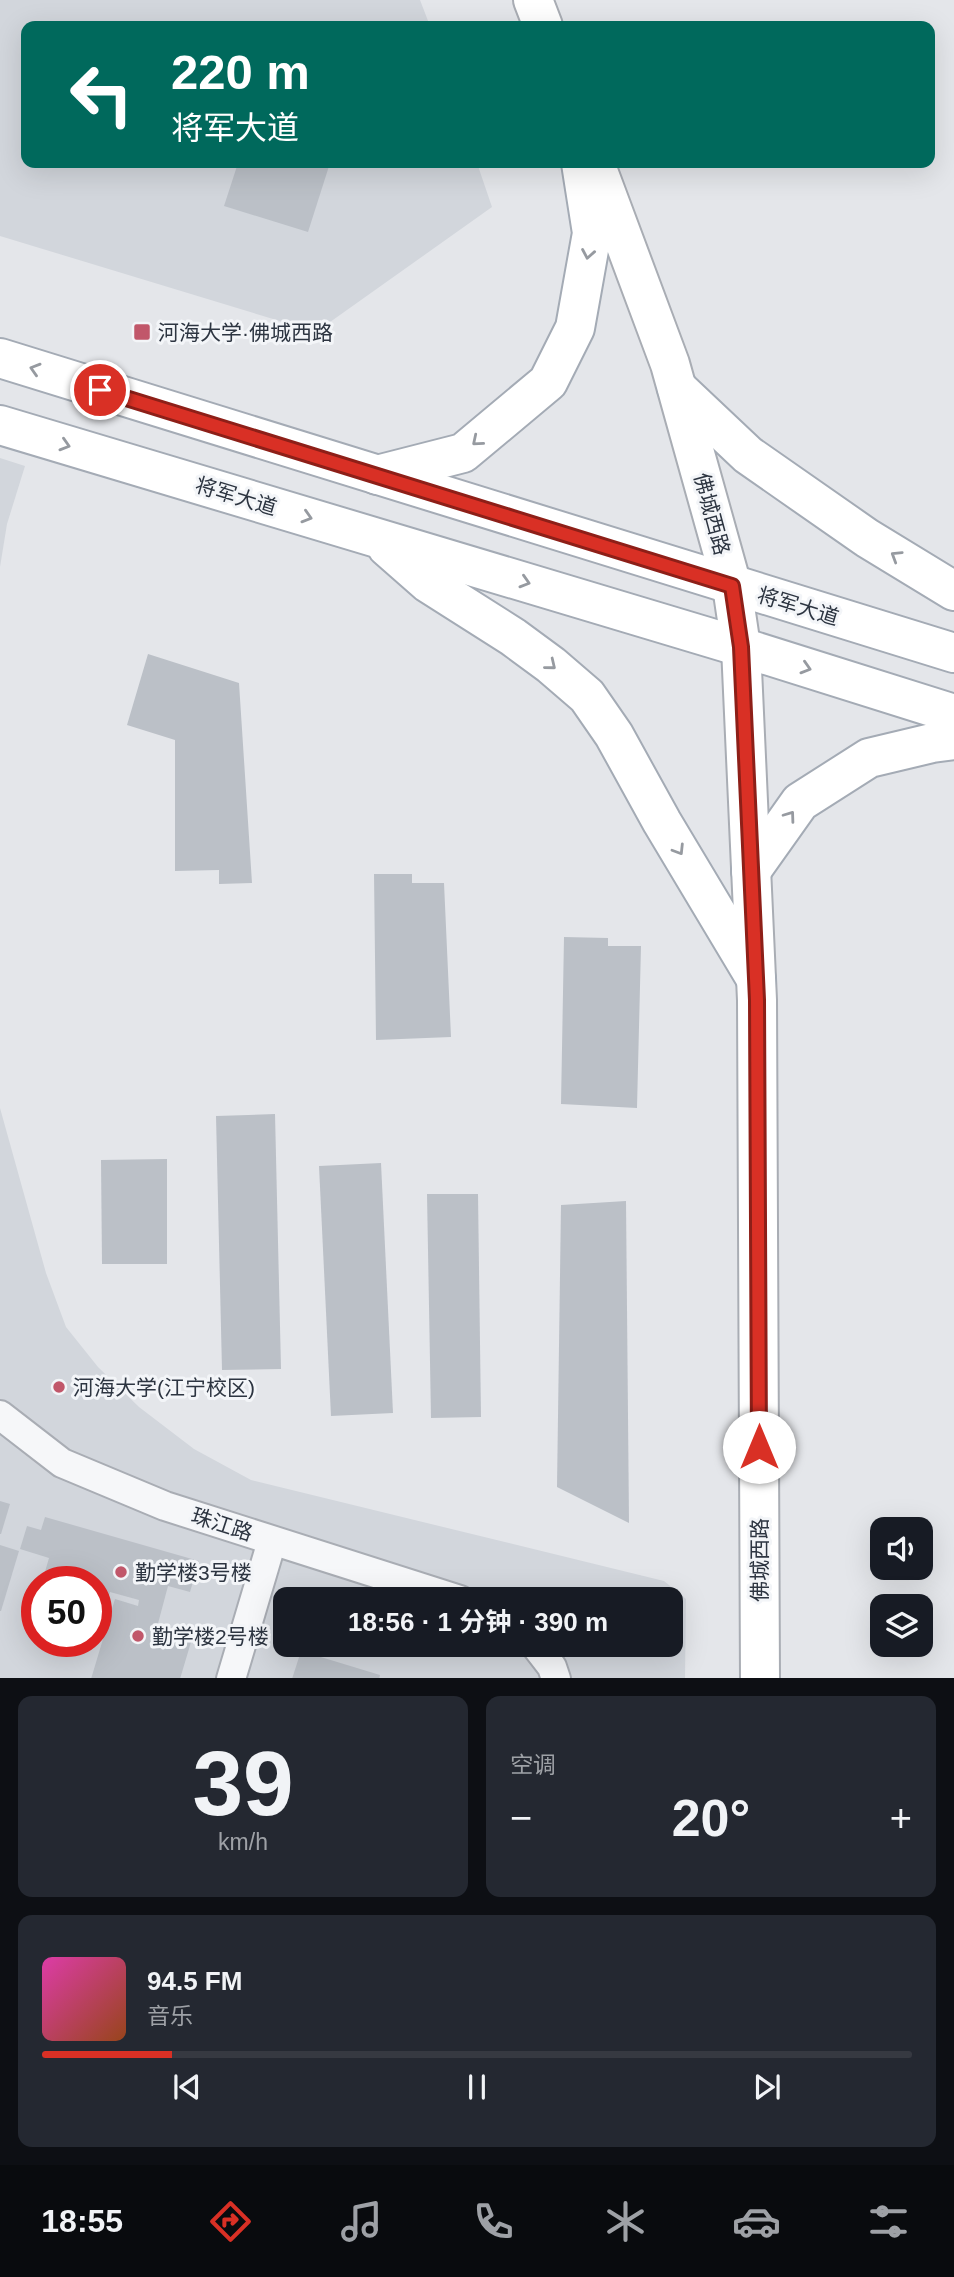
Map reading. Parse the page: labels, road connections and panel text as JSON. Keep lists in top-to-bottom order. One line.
{"streets":{"main road":["将军大道","佛城西路"],"street":["珠江路"]},"crossings":[["将军大道","佛城西路"]],"places":{"transit":["河海大学·佛城西路"],"other":["河海大学(江宁校区)","勤学楼3号楼","勤学楼2号楼"]},"page":{"turn":["220 m","将军大道"],"limit":"50","trip":"18:56 · 1 分钟 · 390 m","tile":[["39","km/h"],"空调"],"heat":["−","20°","+"],"song":["94.5 FM","音乐"],"tabs":"18:55"}}
